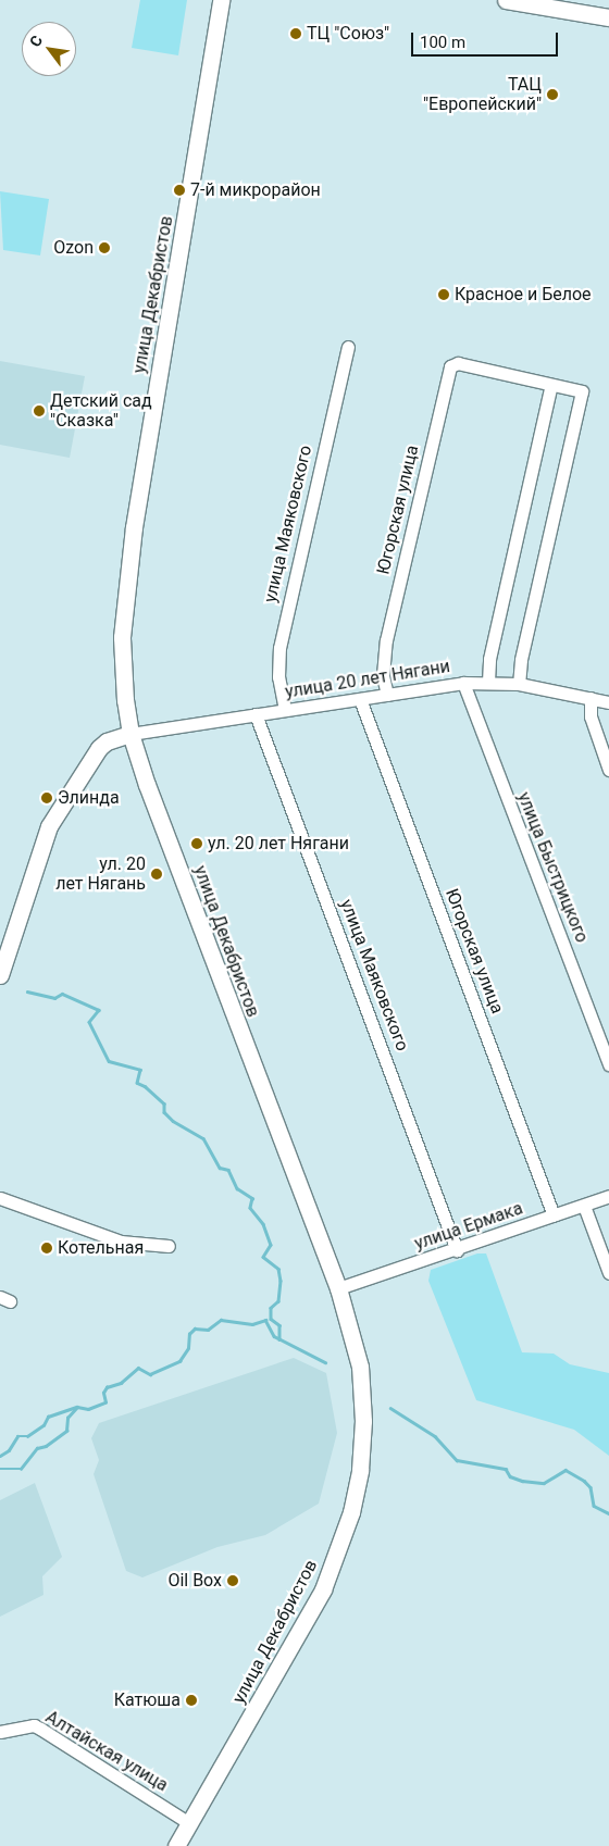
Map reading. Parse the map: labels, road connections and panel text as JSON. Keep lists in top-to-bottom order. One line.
{"streets":{"main road":["улица Декабристов"],"street":["Югорская улица","улица Маяковского","улица 20 лет Нягани","улица Быстрицкого","улица Ермака","Алтайская улица"]},"crossings":[["улица Декабристов","улица 20 лет Нягани"],["улица Декабристов","улица Ермака"],["улица Декабристов","Алтайская улица"],["Югорская улица","улица 20 лет Нягани"],["Югорская улица","улица Ермака"],["улица Маяковского","улица 20 лет Нягани"],["улица Маяковского","улица Ермака"],["улица 20 лет Нягани","улица Быстрицкого"]],"places":["ТЦ \"Союз\"","ТАЦ \"Европейский\"","7-й микрорайон","Ozon","Красное и Белое","Детский сад \"Сказка\"","Элинда","ул. 20 лет Нягани","ул. 20 лет Нягань","Котельная","Oil Box","Катюша"],"scale_bar":"100 m","north":"top left"}
